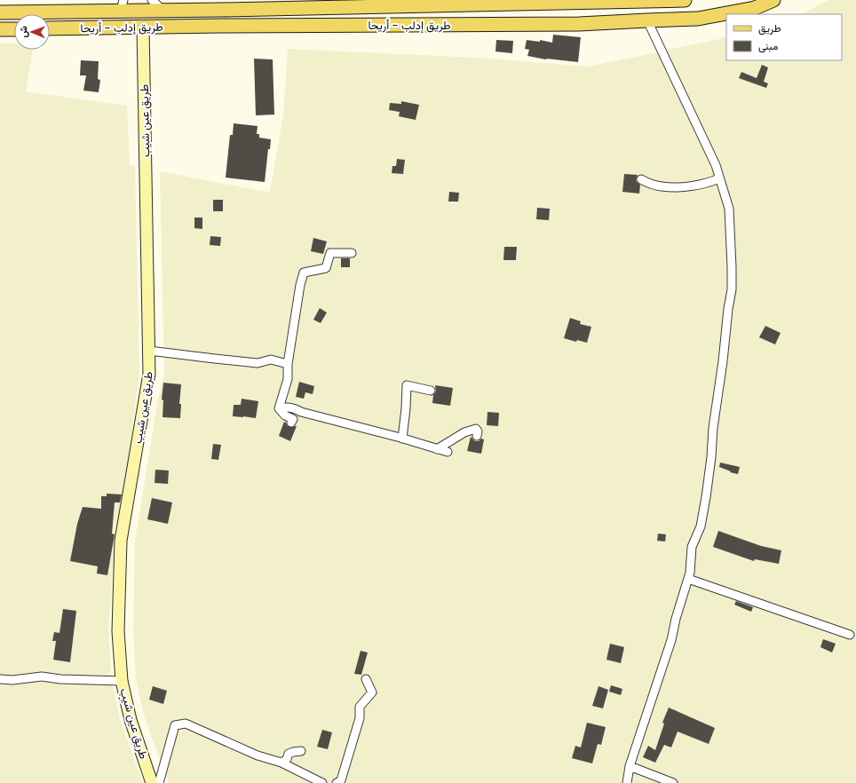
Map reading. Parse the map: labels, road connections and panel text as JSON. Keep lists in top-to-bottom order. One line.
{"streets":{"main road":["طريق إدلب - أريحا","طريق عين شيب"]},"crossings":[["طريق إدلب - أريحا","طريق عين شيب"]],"legend":["طريق","مبنى"],"north":"left"}
